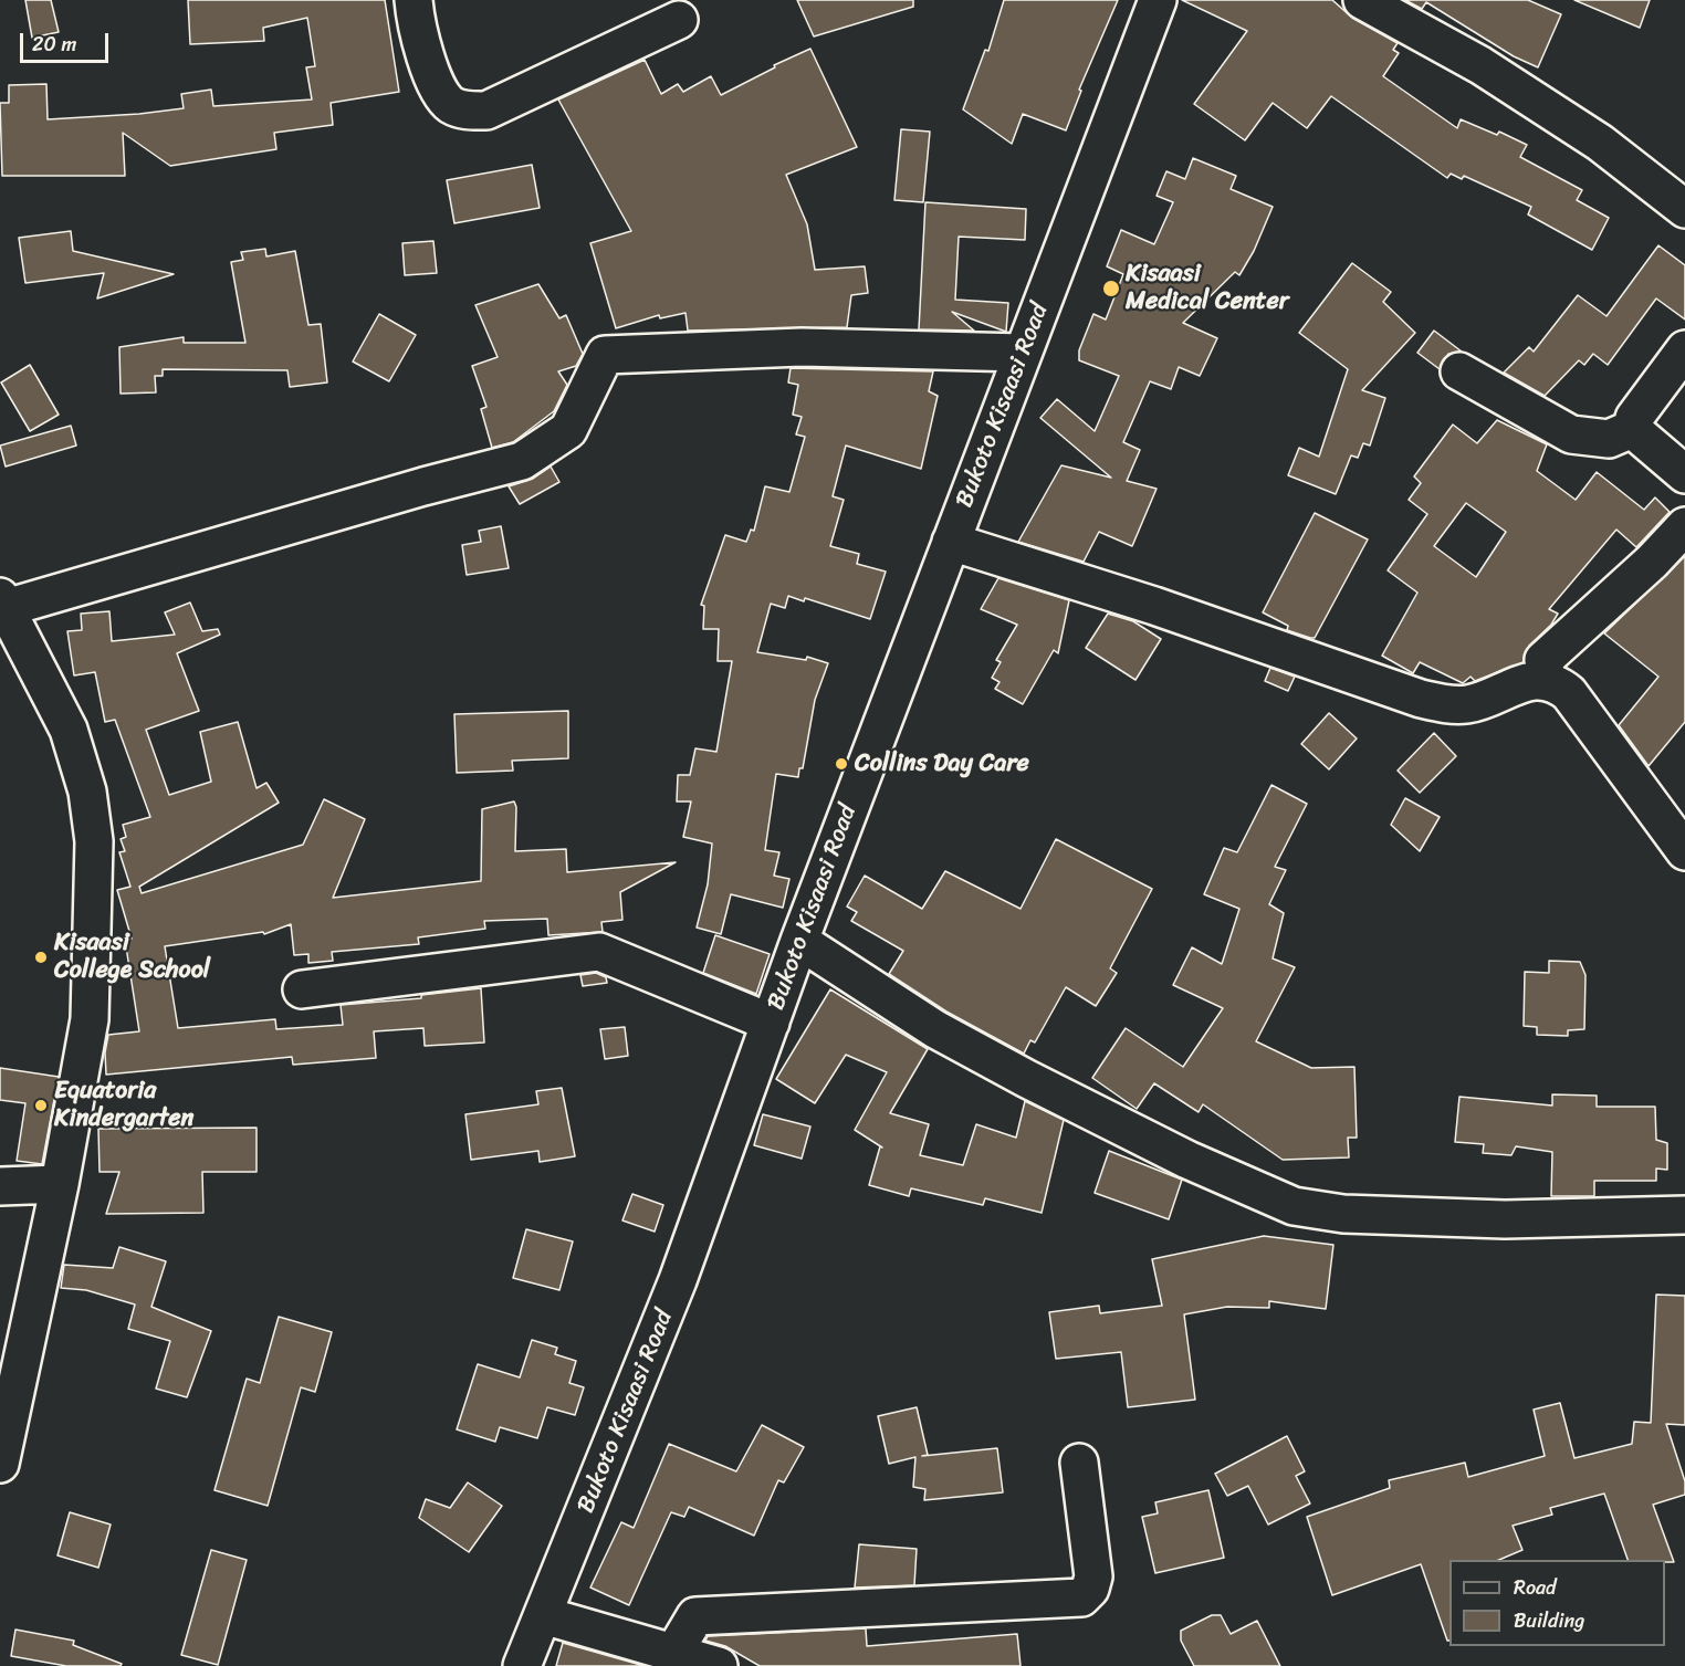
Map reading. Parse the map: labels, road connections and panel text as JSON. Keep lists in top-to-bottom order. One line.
{"streets":{"street":["Bukoto Kisaasi Road"]},"places":["Kisaasi Medical Center","Collins Day Care","Kisaasi College School","Equatoria Kindergarten"],"legend":["Road","Building"],"scale_bar":"20 m"}
